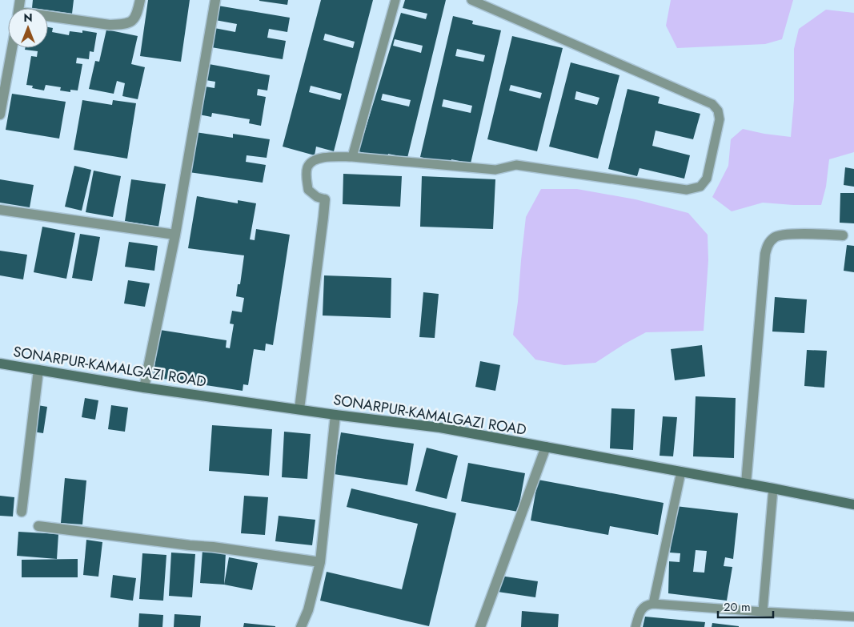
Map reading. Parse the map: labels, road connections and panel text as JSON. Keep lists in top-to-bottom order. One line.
{"streets":{"main road":["SONARPUR-KAMALGAZI ROAD"]},"scale_bar":"20 m","north":"top"}
